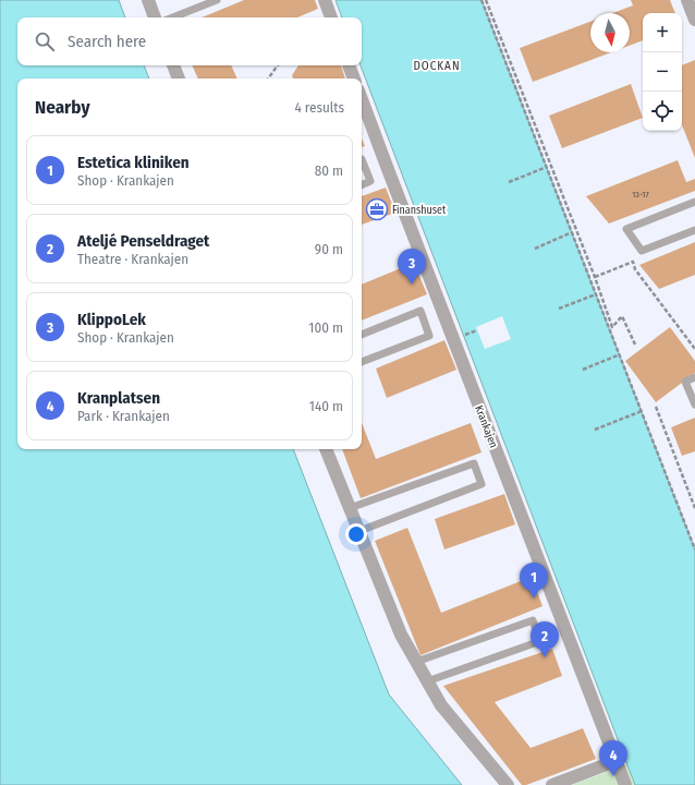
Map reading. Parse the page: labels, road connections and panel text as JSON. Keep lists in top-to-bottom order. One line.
{"streets":{"street":["Krankajen"]},"districts":["DOCKAN"],"places":{"office":["Finanshuset"]},"house_numbers":["13-17"],"north":"bottom","page":{"map_buttons":["+","−"],"search":"Search here","heading":["Nearby","4 results"],"list":[{"mark":"1","name":"Estetica kliniken","note":"Shop · Krankajen","value":"80 m"},{"mark":"2","name":"Ateljé Penseldraget","note":"Theatre · Krankajen","value":"90 m"},{"mark":"3","name":"KlippoLek","note":"Shop · Krankajen","value":"100 m"},{"mark":"4","name":"Kranplatsen","note":"Park · Krankajen","value":"140 m"}],"pins":["3","1","2","4"]}}
